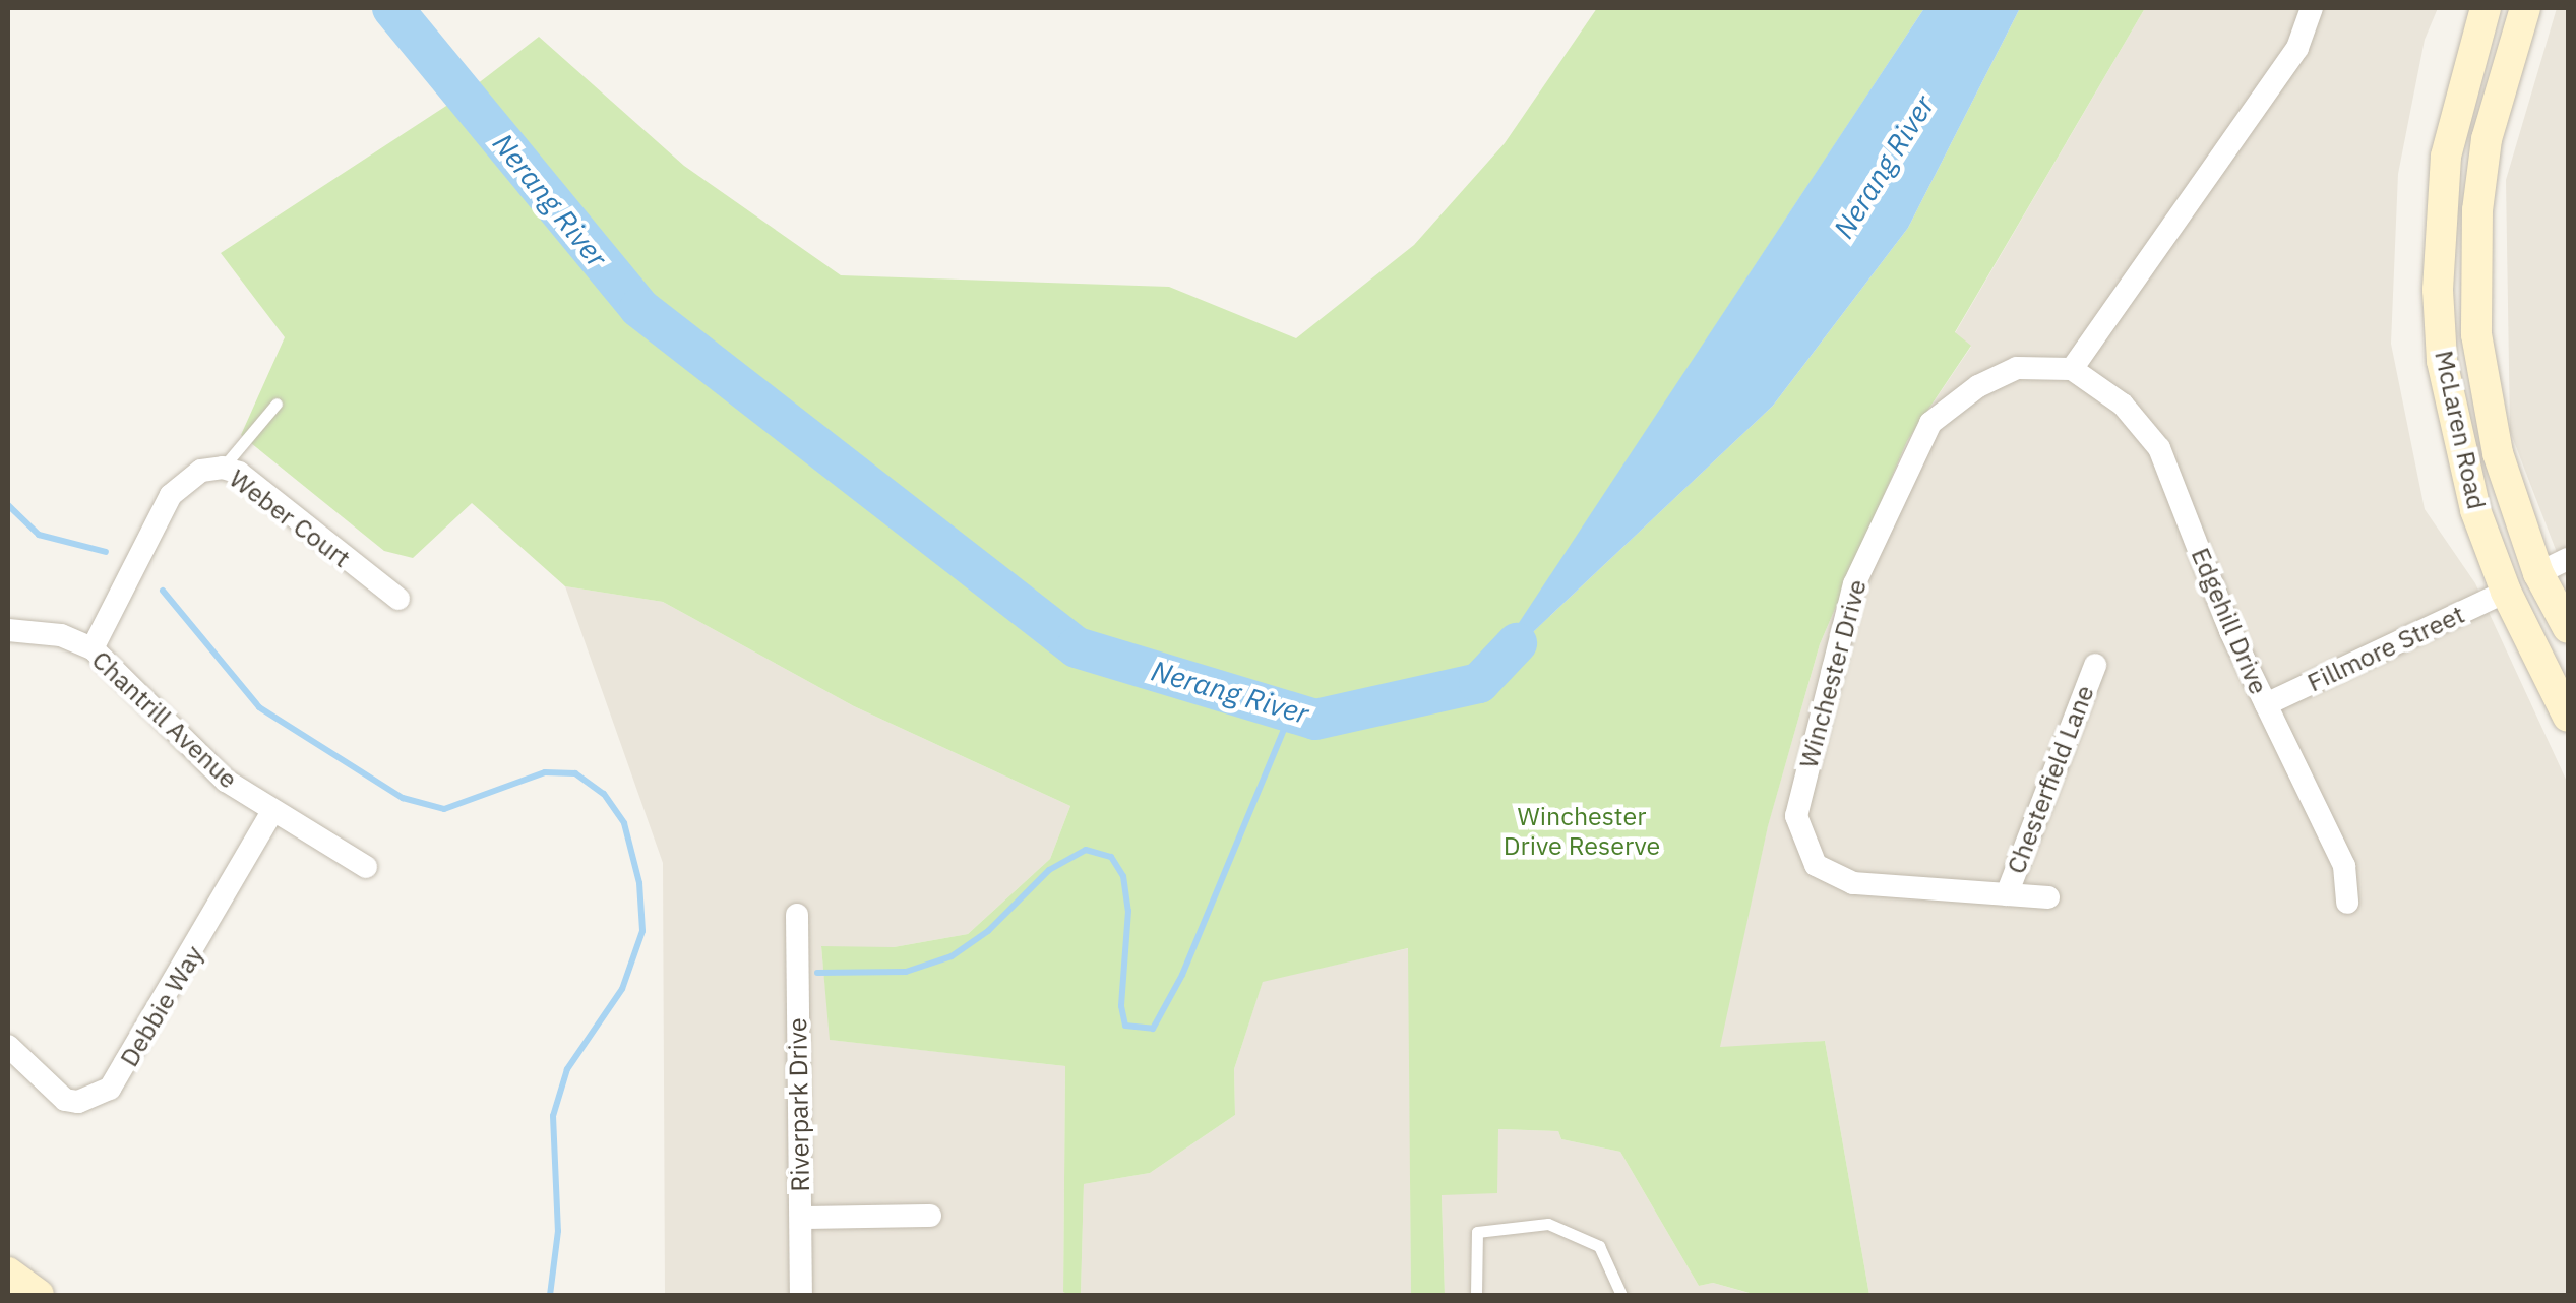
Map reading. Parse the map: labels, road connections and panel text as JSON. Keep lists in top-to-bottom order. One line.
{"streets":{"main road":["McLaren Road"],"street":["Weber Court","Edgehill Drive","Fillmore Street","Winchester Drive","Chantrill Avenue","Chesterfield Lane","Debbie Way","Riverpark Drive"]},"crossings":[["McLaren Road","Fillmore Street"],["Weber Court","Chantrill Avenue"],["Edgehill Drive","Fillmore Street"],["Edgehill Drive","Winchester Drive"],["Winchester Drive","Chesterfield Lane"],["Chantrill Avenue","Debbie Way"]],"water":["Nerang River"],"parks":["Winchester Drive Reserve"]}
